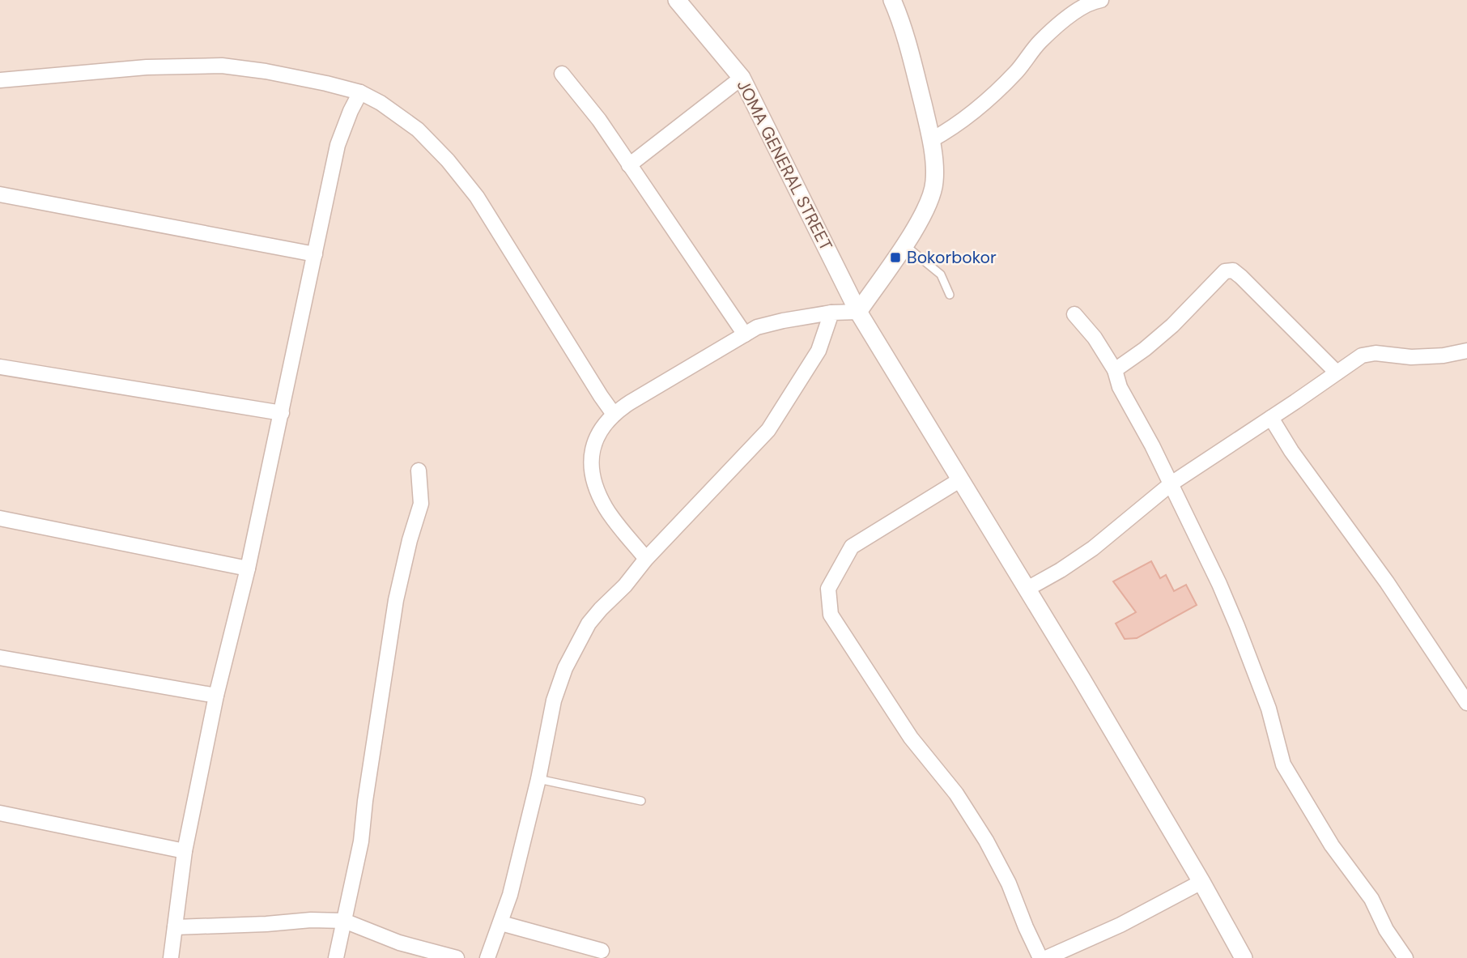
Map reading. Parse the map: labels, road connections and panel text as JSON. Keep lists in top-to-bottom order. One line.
{"streets":{"street":["JOMA GENERAL STREET"]},"places":{"transit":["Bokorbokor"]}}
